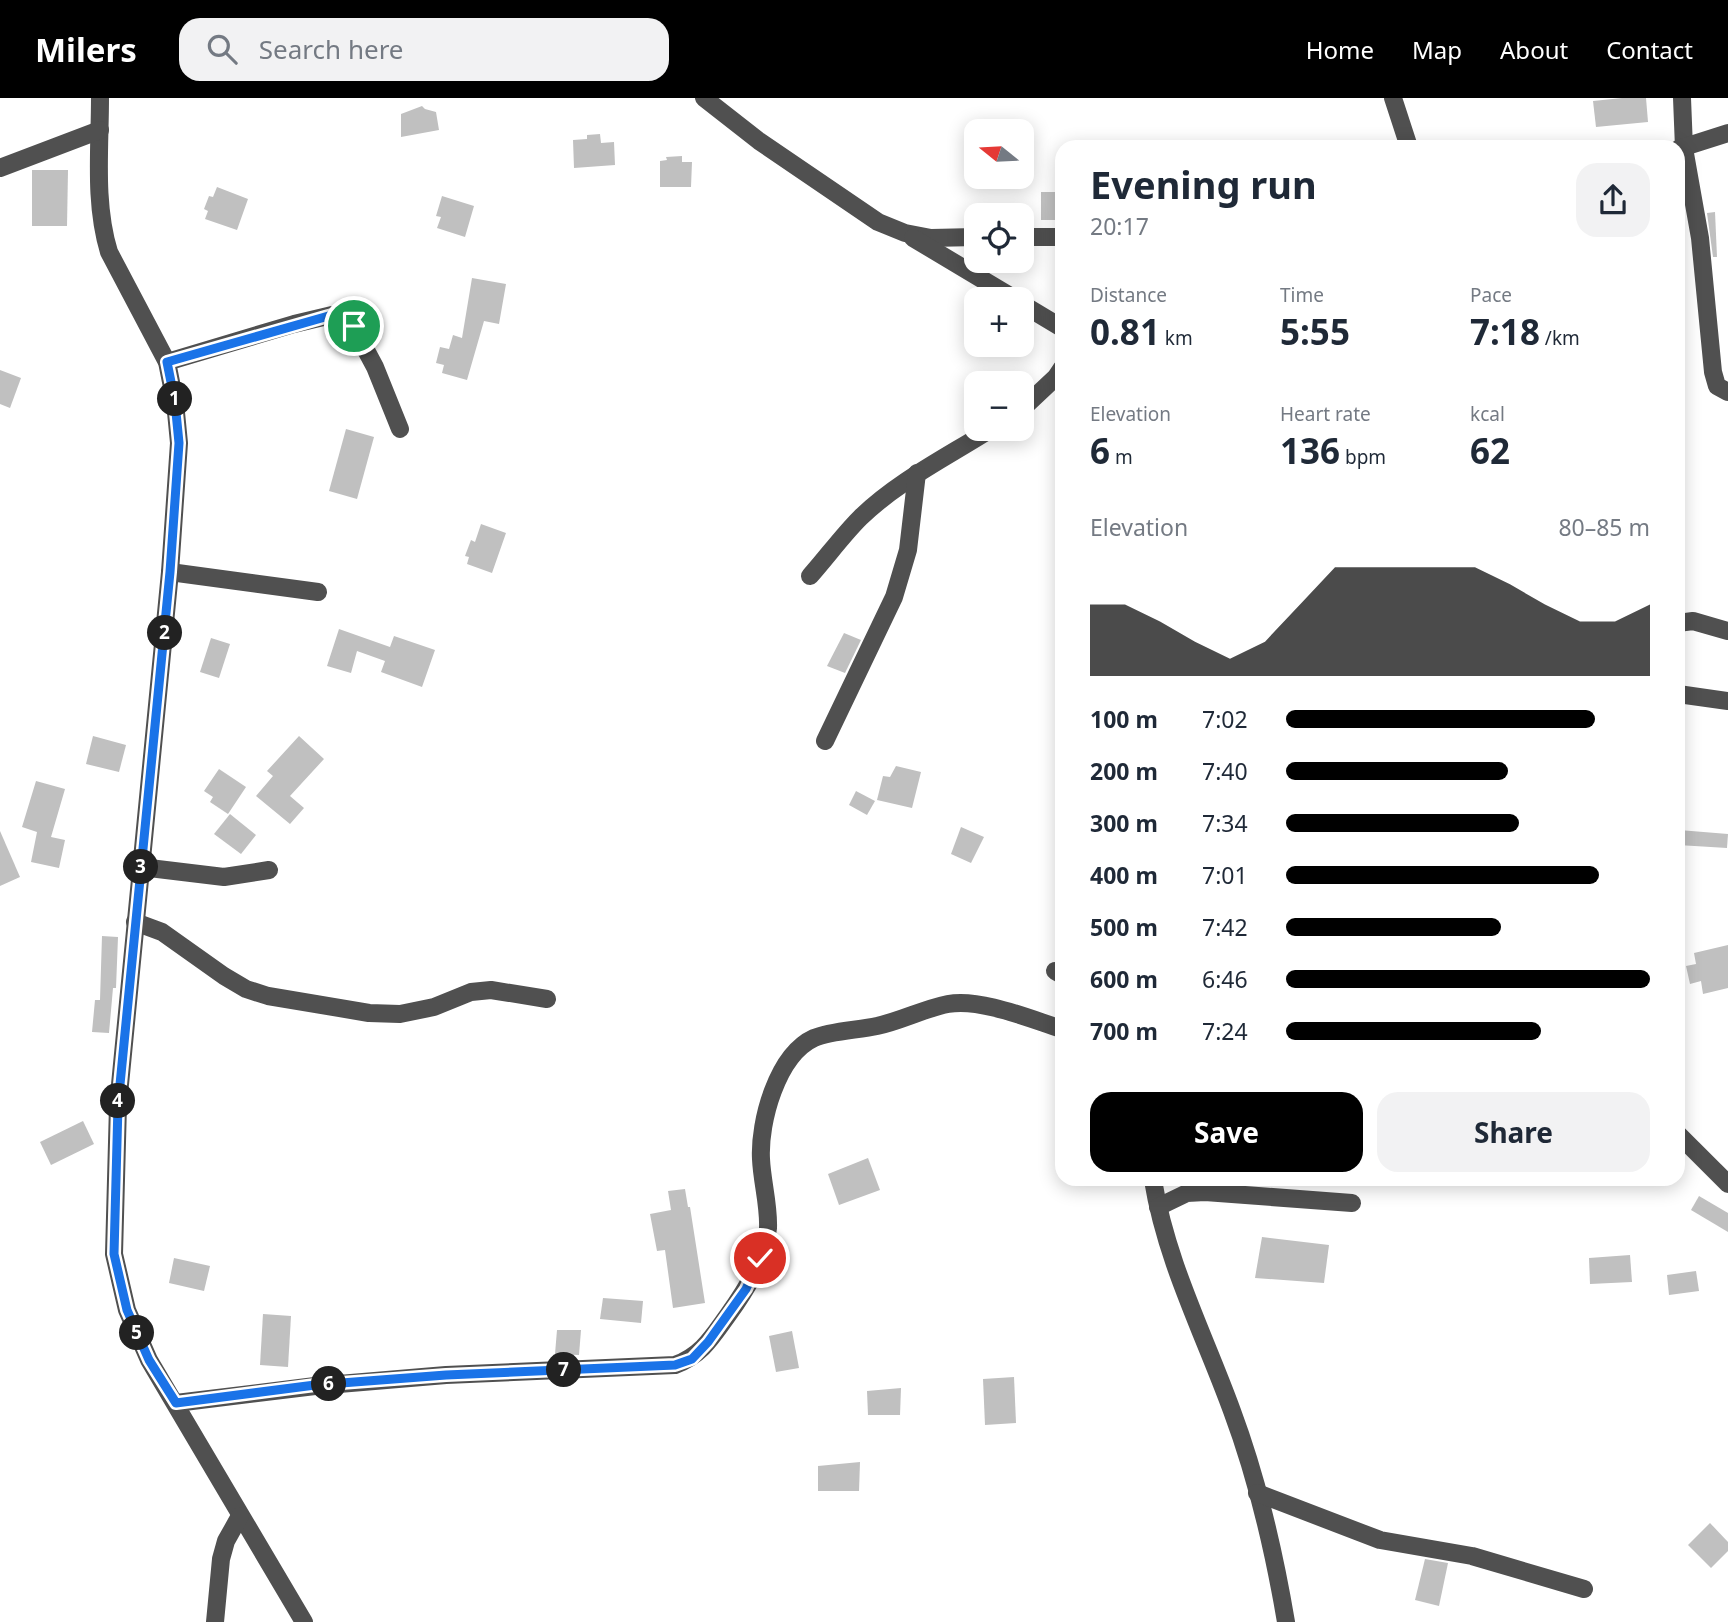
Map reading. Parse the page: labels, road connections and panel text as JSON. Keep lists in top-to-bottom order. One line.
{"north":"left","page":{"header":"Milers","search":"Search here","nav":["Home","Map","About","Contact"],"map_buttons":["+","−"],"heading":["Evening run","20:17"],"stats":[["Distance","0.81 km"],["Time","5:55"],["Pace","7:18 /km"],["Elevation","6 m"],["Heart rate","136 bpm"],["kcal","62"]],"pins":["1","2","3","4","5","7","6"],"chart":["Elevation","80–85 m"],"list":[{"name":"100 m","note":"7:02"},{"name":"200 m","note":"7:40"},{"name":"300 m","note":"7:34"},{"name":"400 m","note":"7:01"},{"name":"500 m","note":"7:42"},{"name":"600 m","note":"6:46"},{"name":"700 m","note":"7:24"}],"buttons":["Save","Share"]}}
